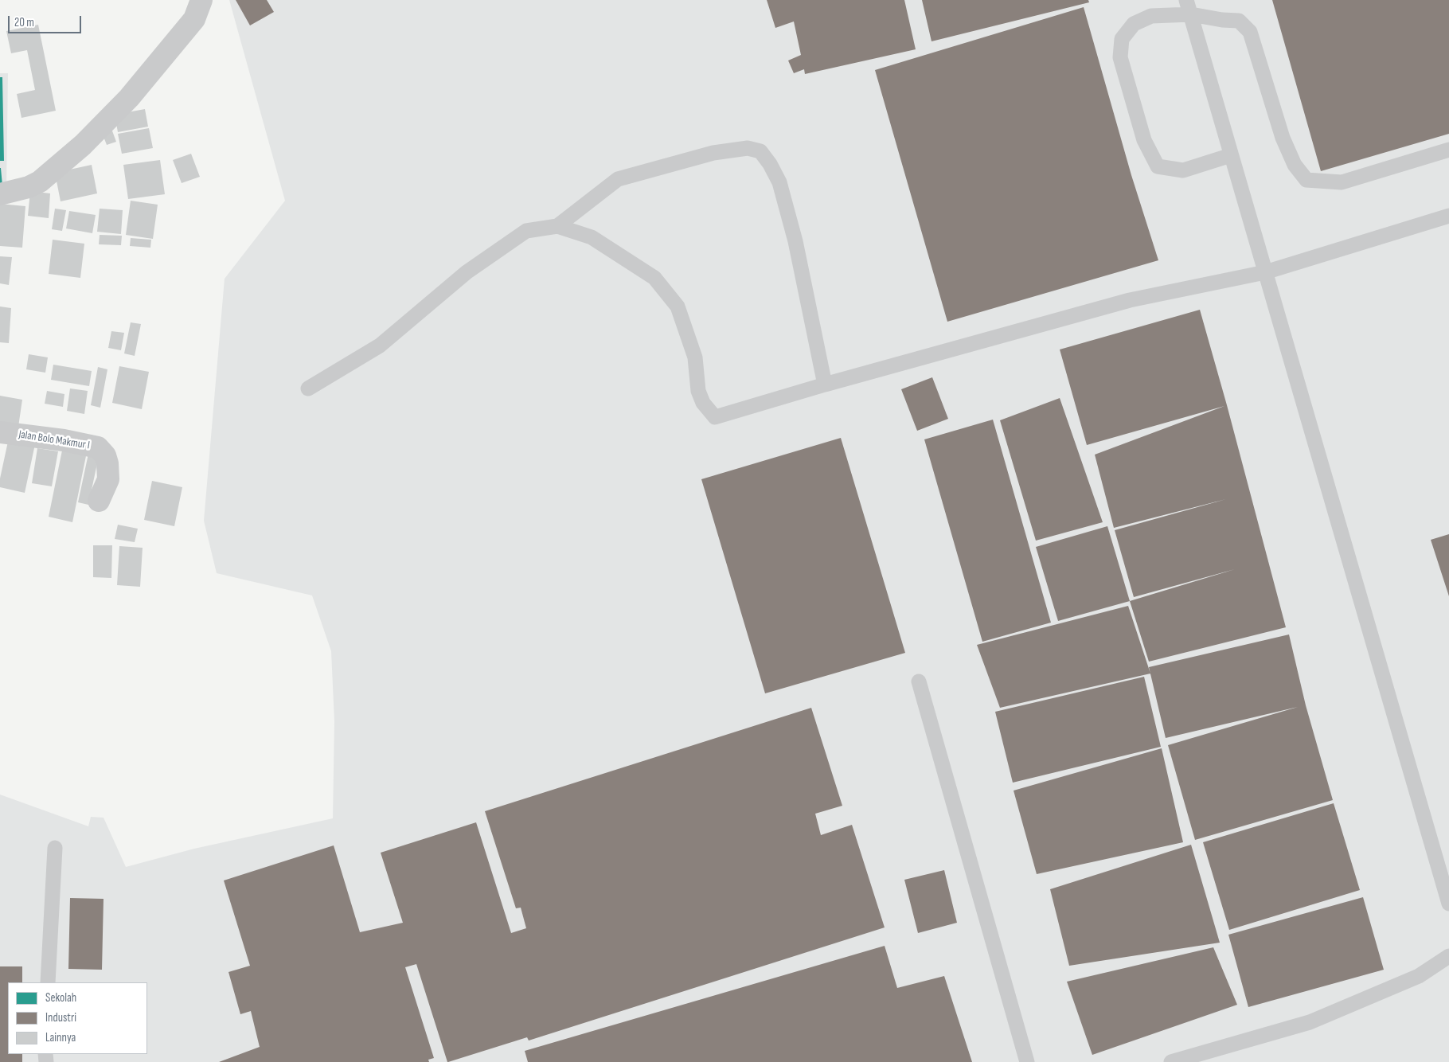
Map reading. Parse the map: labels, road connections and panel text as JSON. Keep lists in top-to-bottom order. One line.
{"streets":{"street":["Jalan Bolo Makmur I"]},"legend":["Sekolah","Industri","Lainnya"],"scale_bar":"20 m"}
